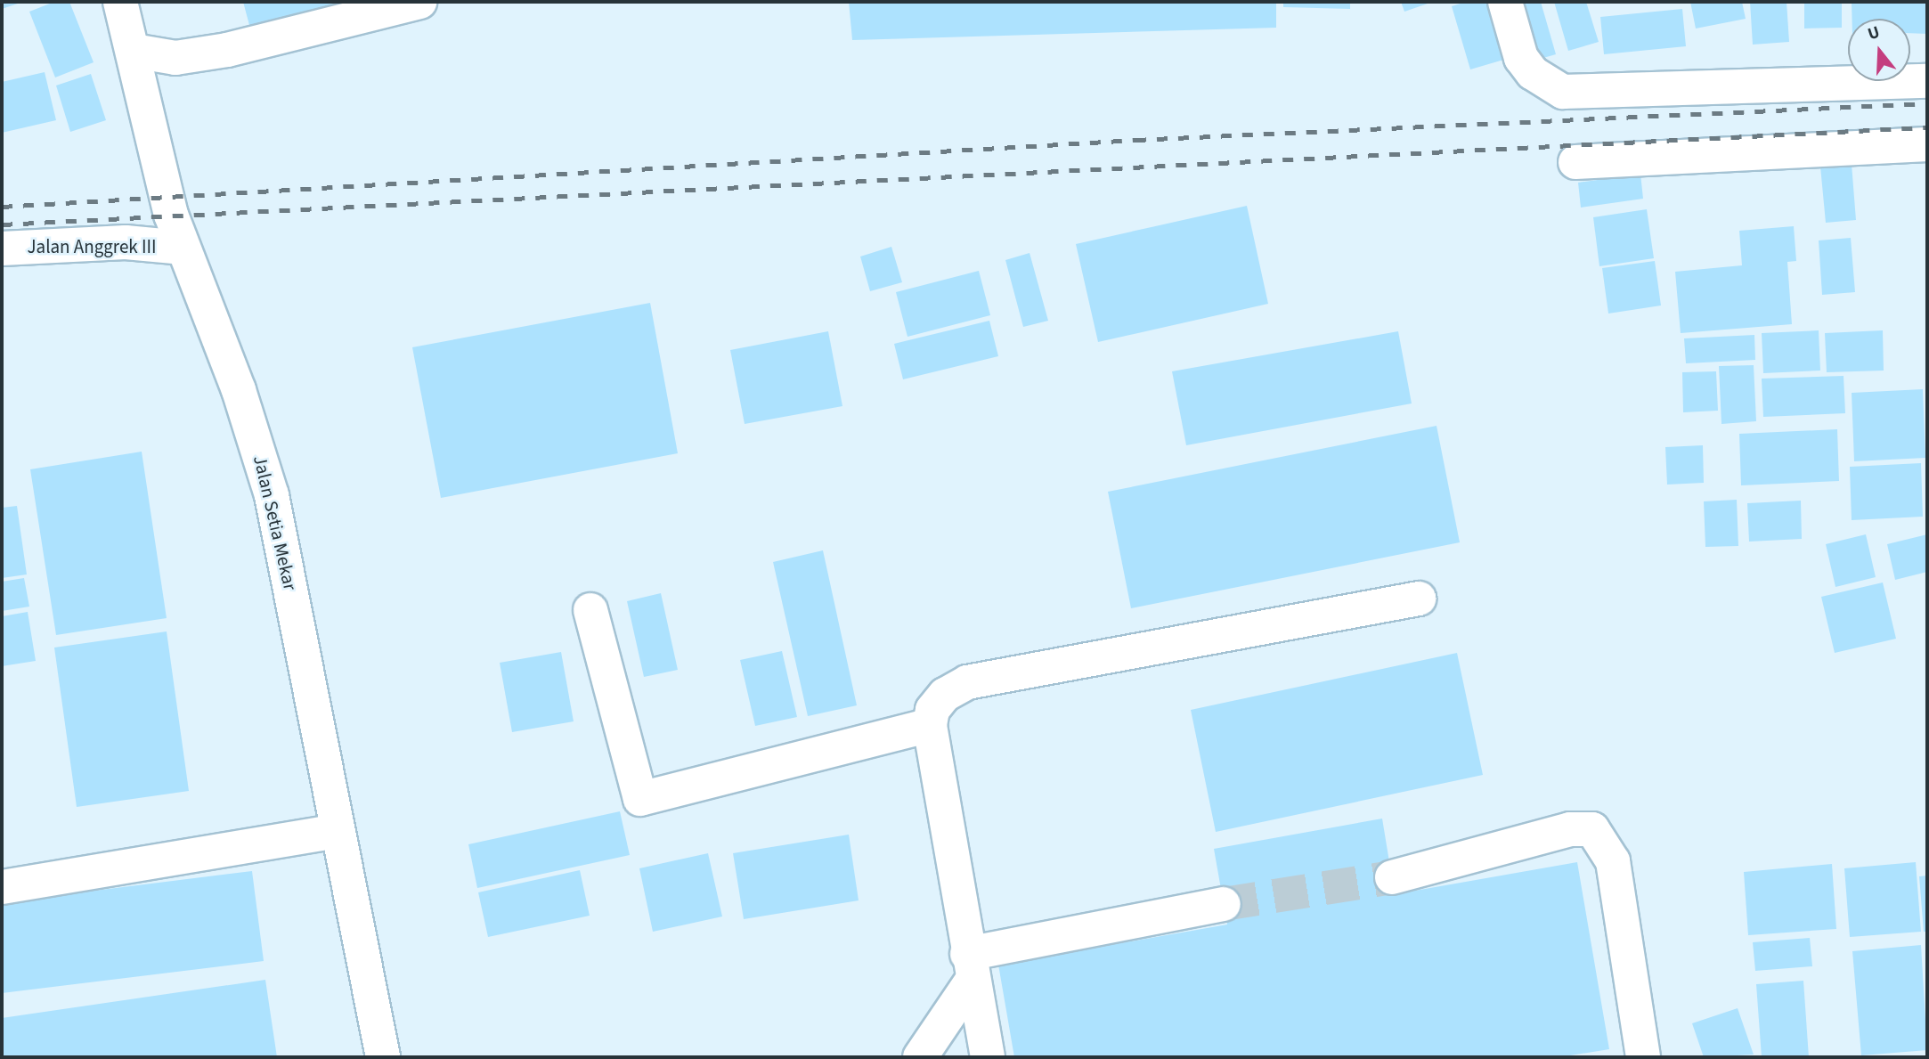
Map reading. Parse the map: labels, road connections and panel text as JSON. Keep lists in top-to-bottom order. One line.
{"streets":{"street":["Jalan Anggrek III","Jalan Setia Mekar"]},"crossings":[["Jalan Anggrek III","Jalan Setia Mekar"]],"north":"top"}
